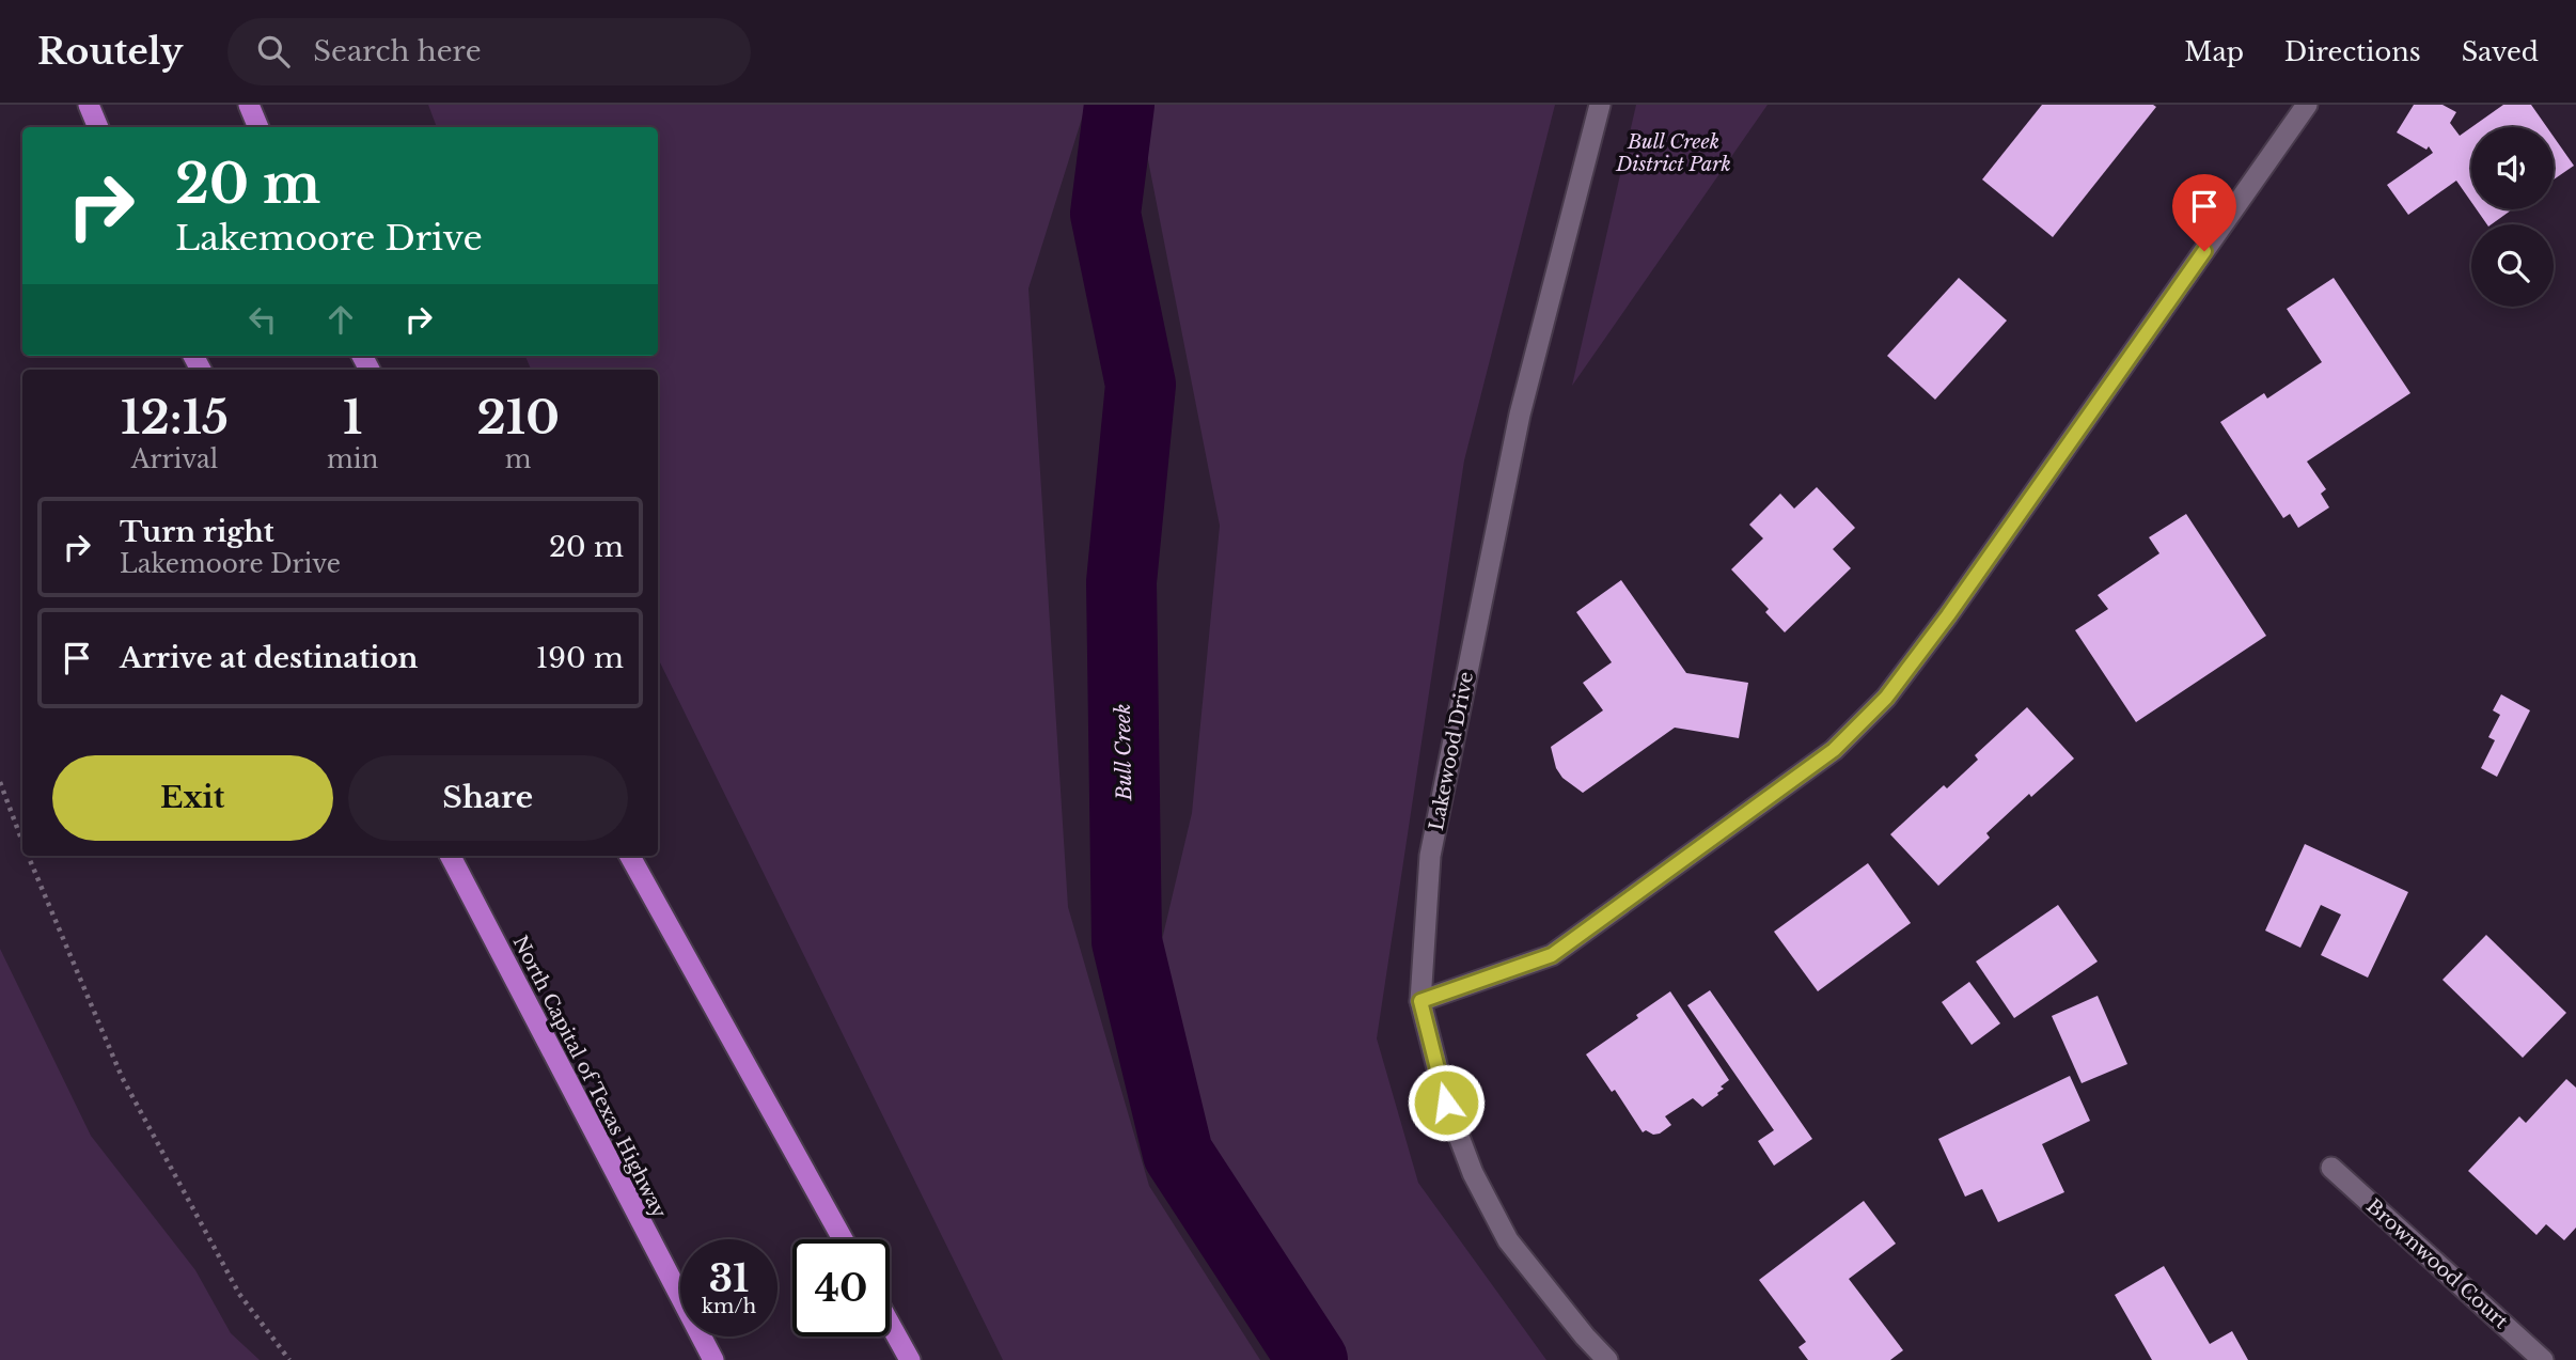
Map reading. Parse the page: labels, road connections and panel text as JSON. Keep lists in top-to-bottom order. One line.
{"streets":{"highway":["North Capital of Texas Highway"],"street":["Lakewood Drive","Brownwood Court"]},"water":["Bull Creek"],"parks":["Bull Creek District Park"],"page":{"header":"Routely","search":"Search here","nav":["Map","Directions","Saved"],"turn":["20 m","Lakemoore Drive"],"eta":["12:15","Arrival","1","min","210","m"],"list":[{"name":"Turn right","note":"Lakemoore Drive","value":"20 m"},{"name":"Arrive at destination","value":"190 m"}],"buttons":["Exit","Share"],"speed":"31 km/h","limit":"40"}}
